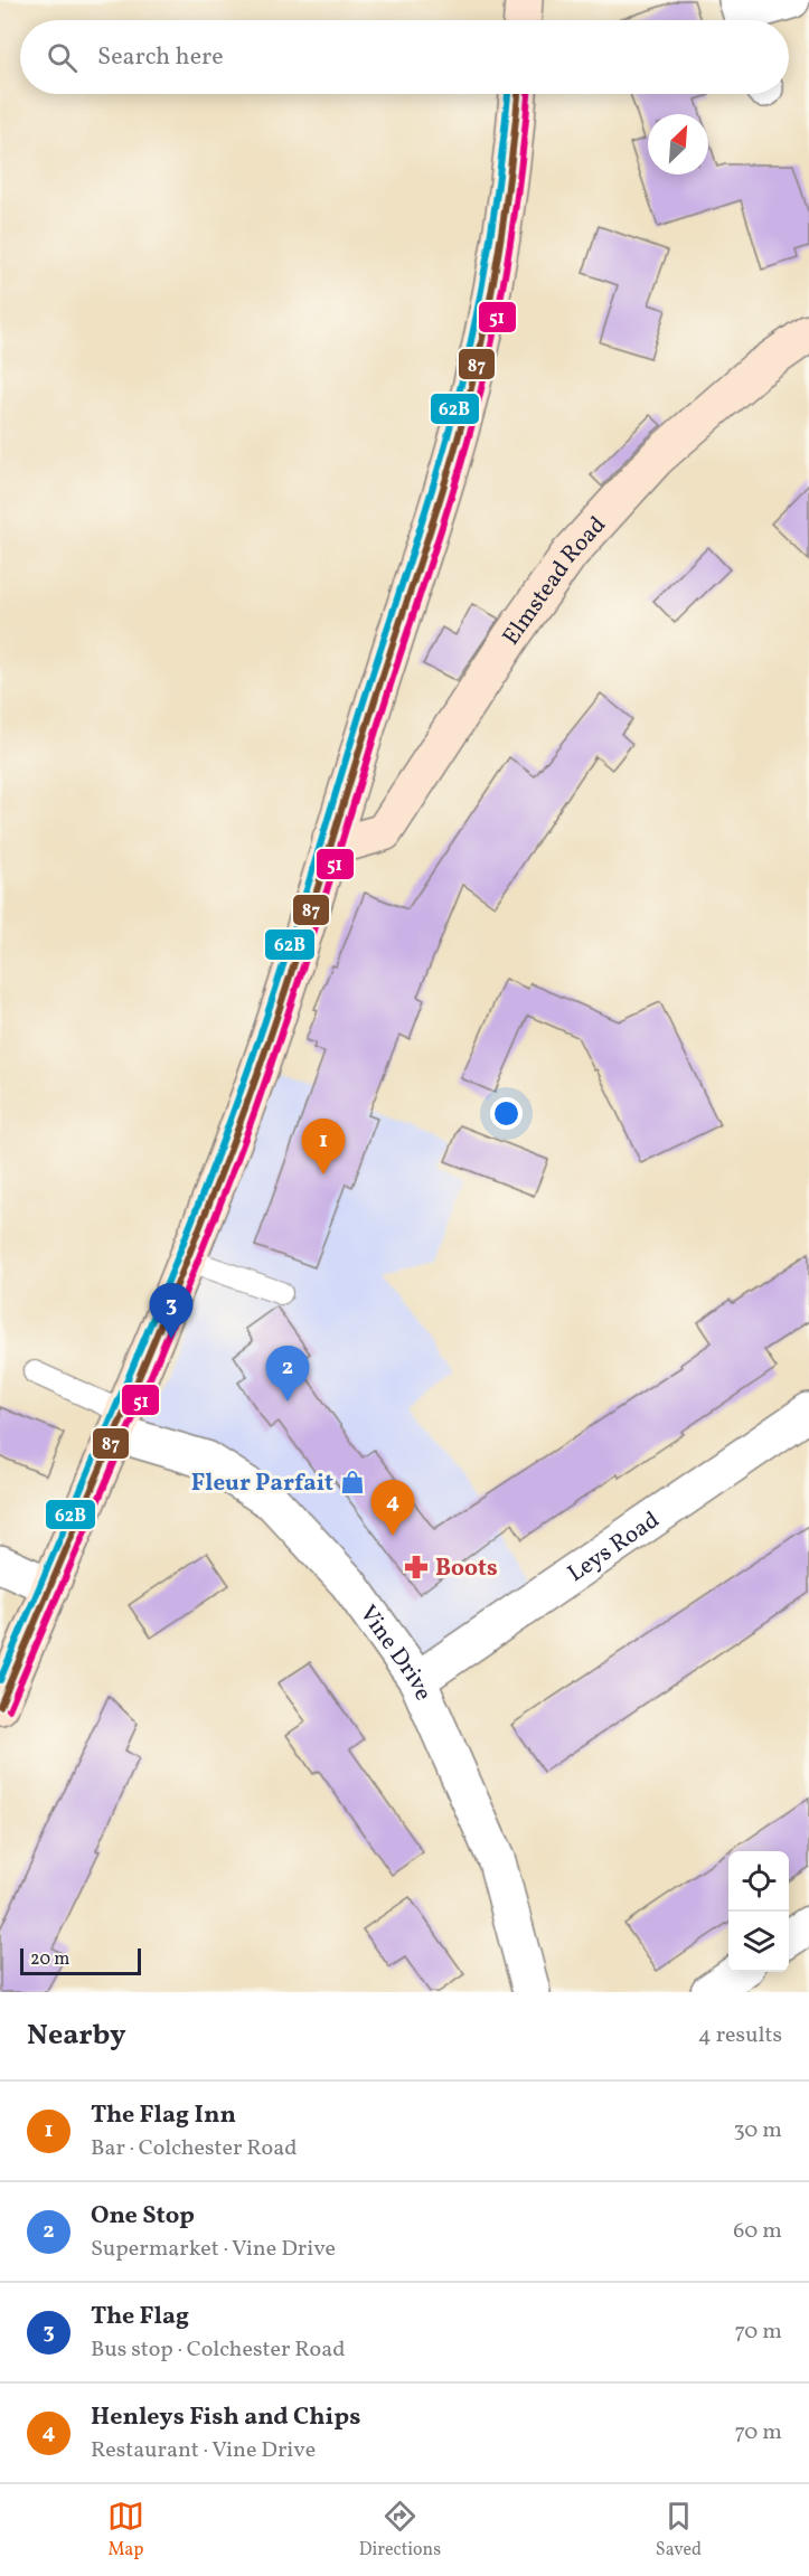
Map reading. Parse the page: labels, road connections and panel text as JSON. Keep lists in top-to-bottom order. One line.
{"streets":{"main road":["Elmstead Road"],"street":["Leys Road","Vine Drive"]},"crossings":[["Leys Road","Vine Drive"]],"places":{"shop":["Fleur Parfait"],"pharmacy":["Boots"]},"lines":["transit line 87","transit line 51","transit line 62B"],"scale_bar":"20 m","north":"top right","page":{"search":"Search here","pins":["1","3","2","4"],"scale":"20 m","heading":["Nearby","4 results"],"list":[{"mark":"1","name":"The Flag Inn","note":"Bar · Colchester Road","value":"30 m"},{"mark":"2","name":"One Stop","note":"Supermarket · Vine Drive","value":"60 m"},{"mark":"3","name":"The Flag","note":"Bus stop · Colchester Road","value":"70 m"},{"mark":"4","name":"Henleys Fish and Chips","note":"Restaurant · Vine Drive","value":"70 m"}],"nav":["Map","Directions","Saved"]}}
